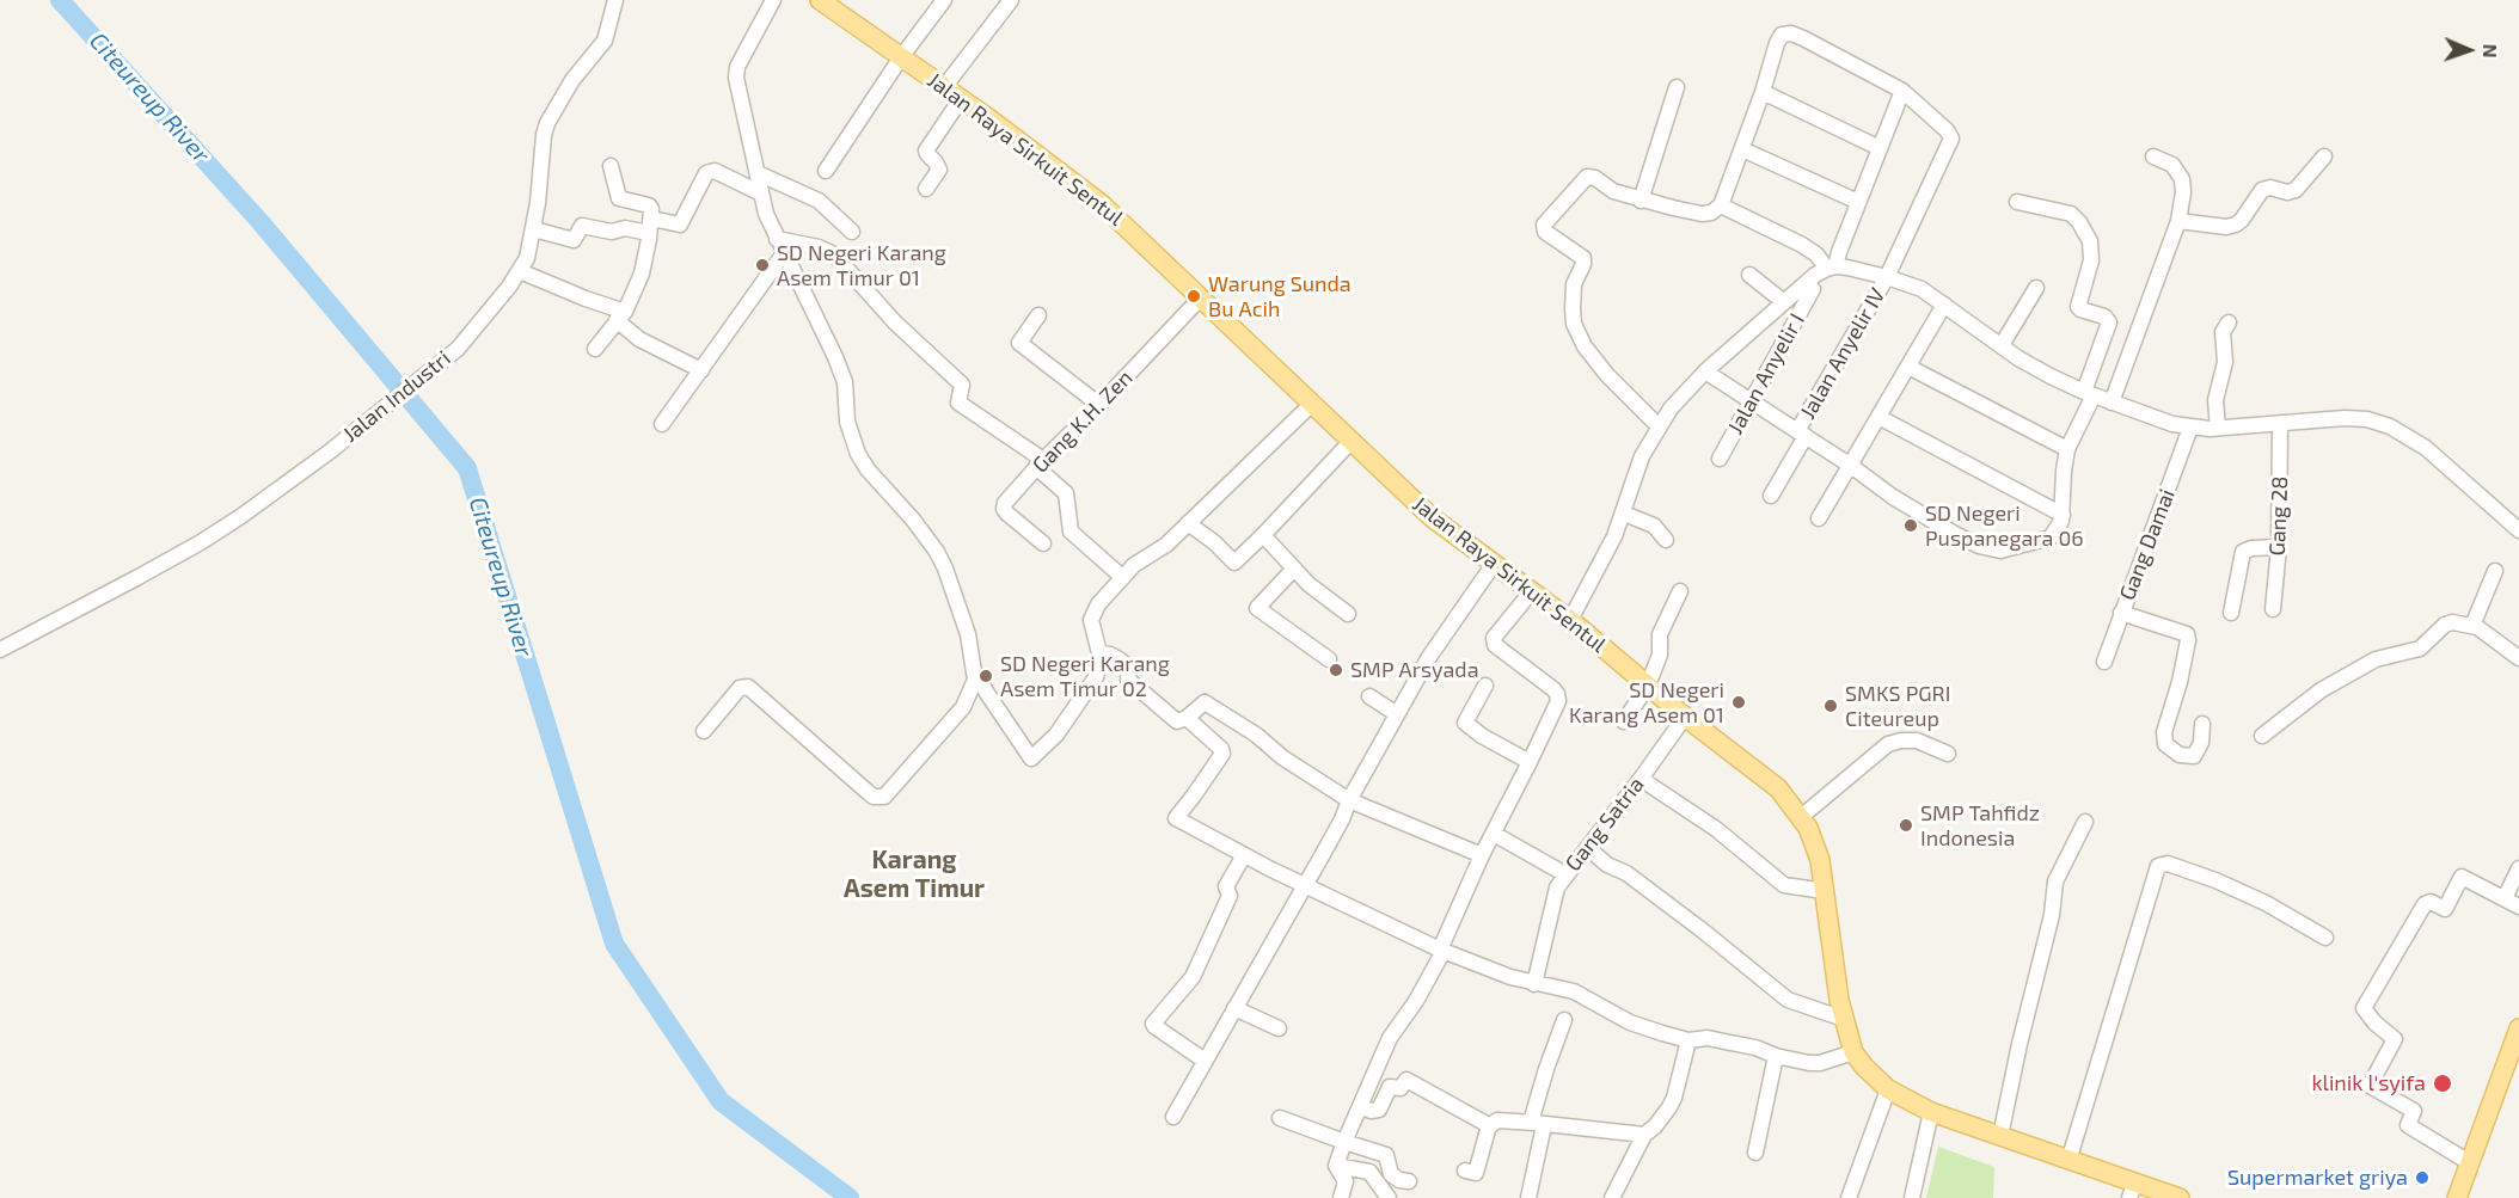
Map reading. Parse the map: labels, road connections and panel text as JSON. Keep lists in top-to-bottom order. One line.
{"streets":{"main road":["Jalan Raya Sirkuit Sentul"],"street":["Jalan Anyelir IV","Jalan Anyelir I","Jalan Industri","Gang K.H. Zen","Gang 28","Gang Damai","Gang Satria"]},"crossings":[["Jalan Raya Sirkuit Sentul","Gang K.H. Zen"],["Jalan Raya Sirkuit Sentul","Gang Satria"]],"districts":["Karang Asem Timur"],"water":["Citeureup River"],"places":["SD Negeri Karang Asem Timur 01","Warung Sunda Bu Acih","SD Negeri Puspanegara 06","SMP Arsyada","SD Negeri Karang Asem Timur 02","SD Negeri Karang Asem 01","SMKS PGRI Citeureup","SMP Tahfidz Indonesia","klinik l'syifa","Supermarket griya"],"north":"right"}
